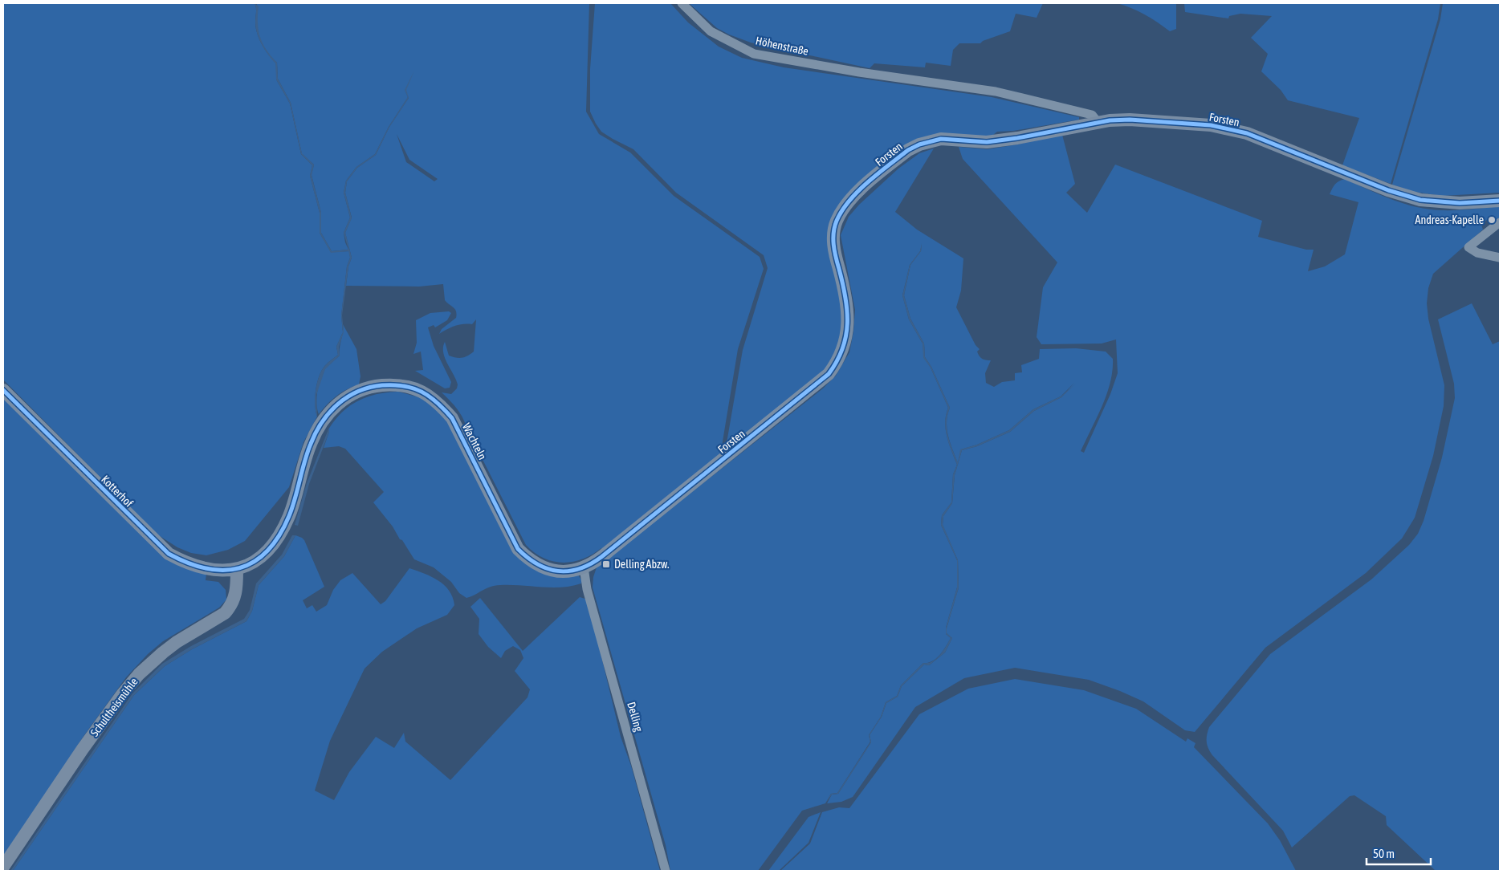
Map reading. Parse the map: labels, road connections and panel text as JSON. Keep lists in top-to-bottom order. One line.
{"streets":{"street":["Höhenstraße","Forsten","Wachteln","Kotterhof","Schultheismühle","Delling"]},"crossings":[["Höhenstraße","Forsten"],["Forsten","Wachteln"],["Forsten","Delling"],["Wachteln","Kotterhof"],["Wachteln","Schultheismühle"],["Wachteln","Delling"],["Kotterhof","Schultheismühle"]],"places":{"other":["Andreas-Kapelle"],"transit":["Delling Abzw."]},"scale_bar":"50 m"}
